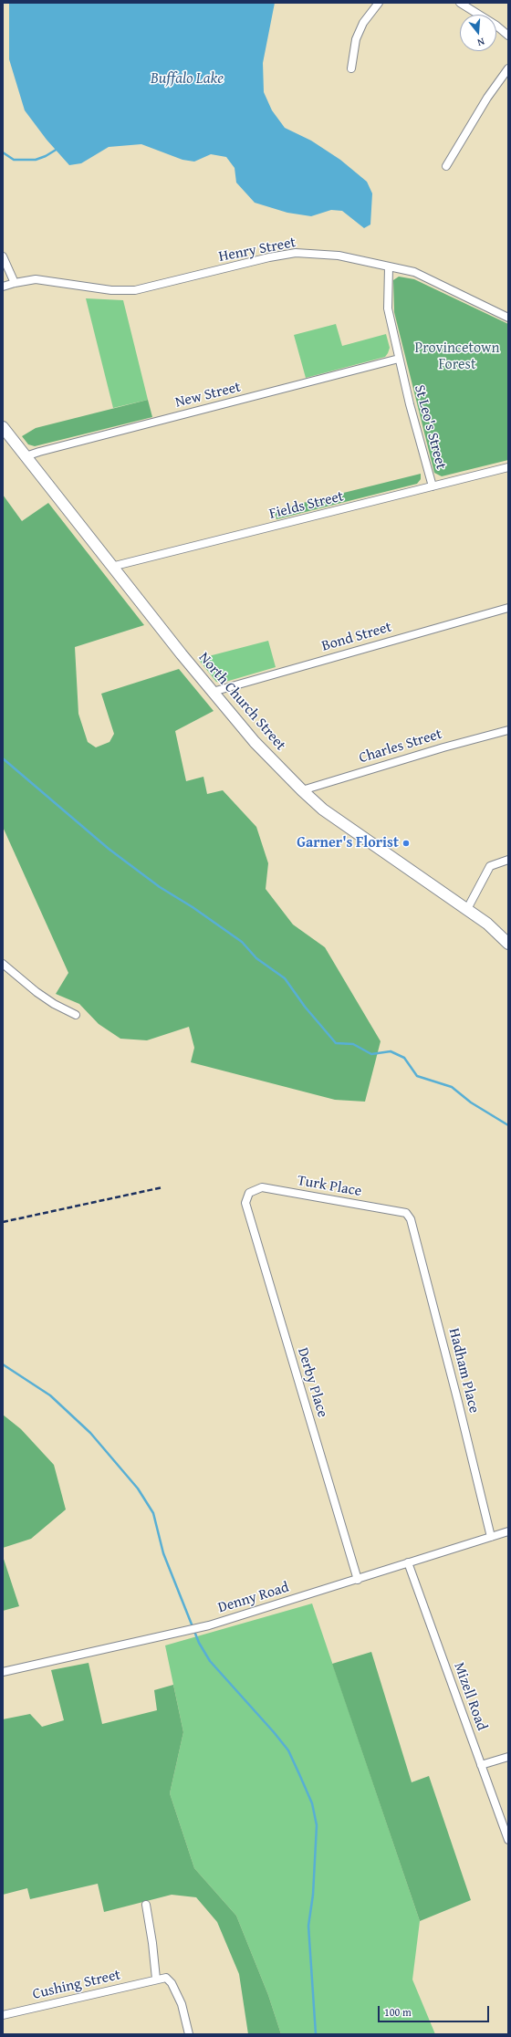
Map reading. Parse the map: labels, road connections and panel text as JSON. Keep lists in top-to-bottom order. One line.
{"streets":{"main road":["North Church Street"],"street":["Henry Street","New Street","St Leo's Street","Fields Street","Bond Street","Charles Street","Turk Place","Hadham Place","Derby Place","Denny Road","Mizell Road","Cushing Street"]},"crossings":[["Henry Street","St Leo's Street"],["New Street","St Leo's Street"],["New Street","North Church Street"],["St Leo's Street","Fields Street"],["Fields Street","North Church Street"],["Bond Street","North Church Street"],["North Church Street","Charles Street"],["Turk Place","Hadham Place"],["Turk Place","Derby Place"],["Hadham Place","Denny Road"],["Derby Place","Denny Road"],["Denny Road","Mizell Road"]],"water":["Buffalo Lake"],"parks":["Provincetown Forest"],"places":["Garner's Florist"],"scale_bar":"100 m","north":"bottom"}
